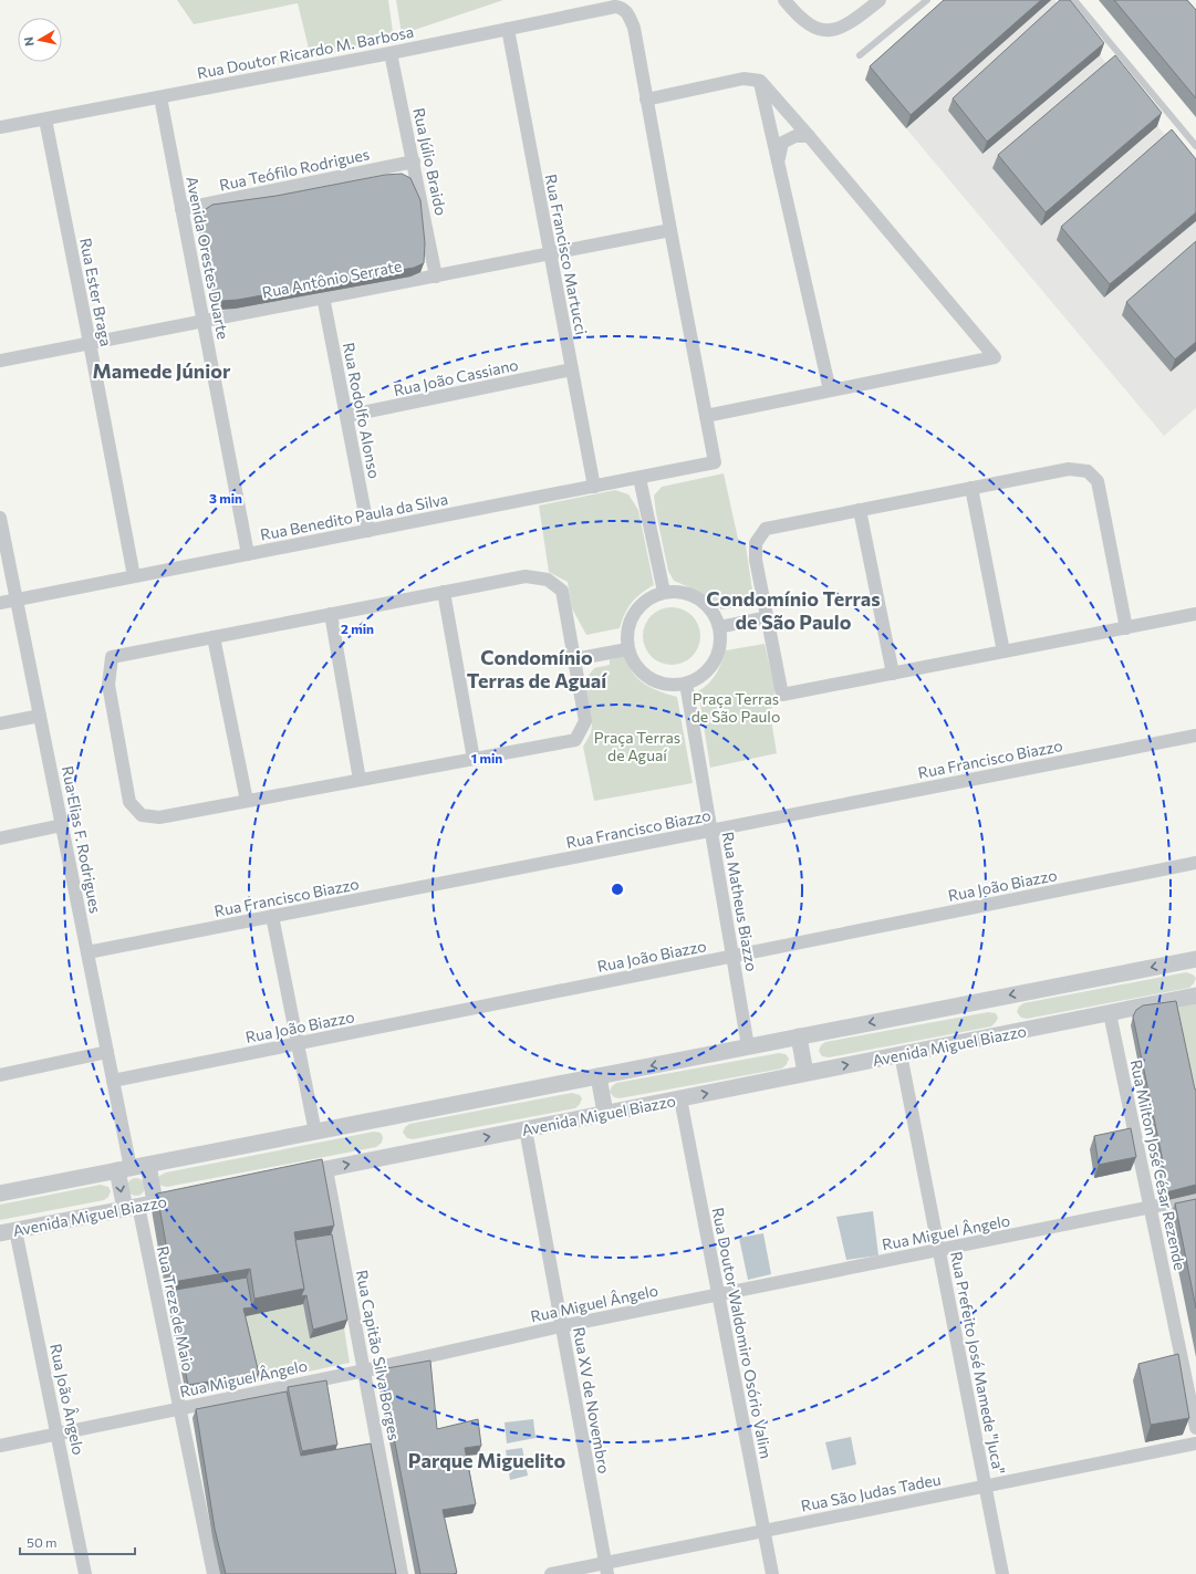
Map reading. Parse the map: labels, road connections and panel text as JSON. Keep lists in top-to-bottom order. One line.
{"streets":{"street":["Rua Doutor Ricardo M. Barbosa","Rua Júlio Braido","Rua Teófilo Rodrigues","Rua Francisco Martucci","Avenida Orestes Duarte","Rua Antônio Serrate","Rua Ester Braga","Rua João Cassiano","Rua Rodolfo Alonso","Rua Benedito Paula da Silva","Rua Francisco Biazzo","Rua Elias F. Rodrigues","Rua João Biazzo","Rua Matheus Biazzo","Avenida Miguel Biazzo","Rua Milton José César Rezende","Rua Miguel Ângelo","Rua Treze de Maio","Rua Doutor Waldomiro Osório Valim","Rua Capitão Silva Borges","Rua Prefeito José Mamede \"Juca\"","Rua João Ângelo","Rua XV de Novembro","Rua São Judas Tadeu"]},"crossings":[["Rua Doutor Ricardo M. Barbosa","Rua Júlio Braido"],["Rua Doutor Ricardo M. Barbosa","Rua Francisco Martucci"],["Rua Doutor Ricardo M. Barbosa","Avenida Orestes Duarte"],["Rua Doutor Ricardo M. Barbosa","Rua Ester Braga"],["Rua Júlio Braido","Rua Teófilo Rodrigues"],["Rua Júlio Braido","Rua Antônio Serrate"],["Rua Teófilo Rodrigues","Avenida Orestes Duarte"],["Rua Francisco Martucci","Rua Antônio Serrate"],["Rua Francisco Martucci","Rua João Cassiano"],["Rua Francisco Martucci","Rua Benedito Paula da Silva"],["Avenida Orestes Duarte","Rua Antônio Serrate"],["Avenida Orestes Duarte","Rua Benedito Paula da Silva"],["Rua Antônio Serrate","Rua Ester Braga"],["Rua Antônio Serrate","Rua Rodolfo Alonso"],["Rua Ester Braga","Rua Benedito Paula da Silva"],["Rua João Cassiano","Rua Rodolfo Alonso"],["Rua Rodolfo Alonso","Rua Benedito Paula da Silva"],["Rua Benedito Paula da Silva","Rua Elias F. Rodrigues"],["Rua Francisco Biazzo","Rua Elias F. Rodrigues"],["Rua Francisco Biazzo","Rua Matheus Biazzo"],["Rua Elias F. Rodrigues","Rua João Biazzo"],["Rua João Biazzo","Rua Matheus Biazzo"],["Avenida Miguel Biazzo","Rua Milton José César Rezende"],["Avenida Miguel Biazzo","Rua Treze de Maio"],["Avenida Miguel Biazzo","Rua Doutor Waldomiro Osório Valim"],["Avenida Miguel Biazzo","Rua Capitão Silva Borges"],["Avenida Miguel Biazzo","Rua Prefeito José Mamede \"Juca\""],["Avenida Miguel Biazzo","Rua João Ângelo"],["Avenida Miguel Biazzo","Rua XV de Novembro"],["Rua Milton José César Rezende","Rua Miguel Ângelo"],["Rua Miguel Ângelo","Rua Treze de Maio"],["Rua Miguel Ângelo","Rua Doutor Waldomiro Osório Valim"],["Rua Miguel Ângelo","Rua Capitão Silva Borges"],["Rua Miguel Ângelo","Rua Prefeito José Mamede \"Juca\""],["Rua Miguel Ângelo","Rua João Ângelo"],["Rua Miguel Ângelo","Rua XV de Novembro"],["Rua Doutor Waldomiro Osório Valim","Rua São Judas Tadeu"],["Rua Prefeito José Mamede \"Juca\"","Rua São Judas Tadeu"],["Rua XV de Novembro","Rua São Judas Tadeu"]],"districts":["Mamede Júnior","Condomínio Terras de São Paulo","Condomínio Terras de Aguaí","Parque Miguelito"],"parks":["Praça Terras de São Paulo","Praça Terras de Aguaí"],"scale_bar":"50 m","north":"left","rings":["3 min","2 min","1 min"]}
